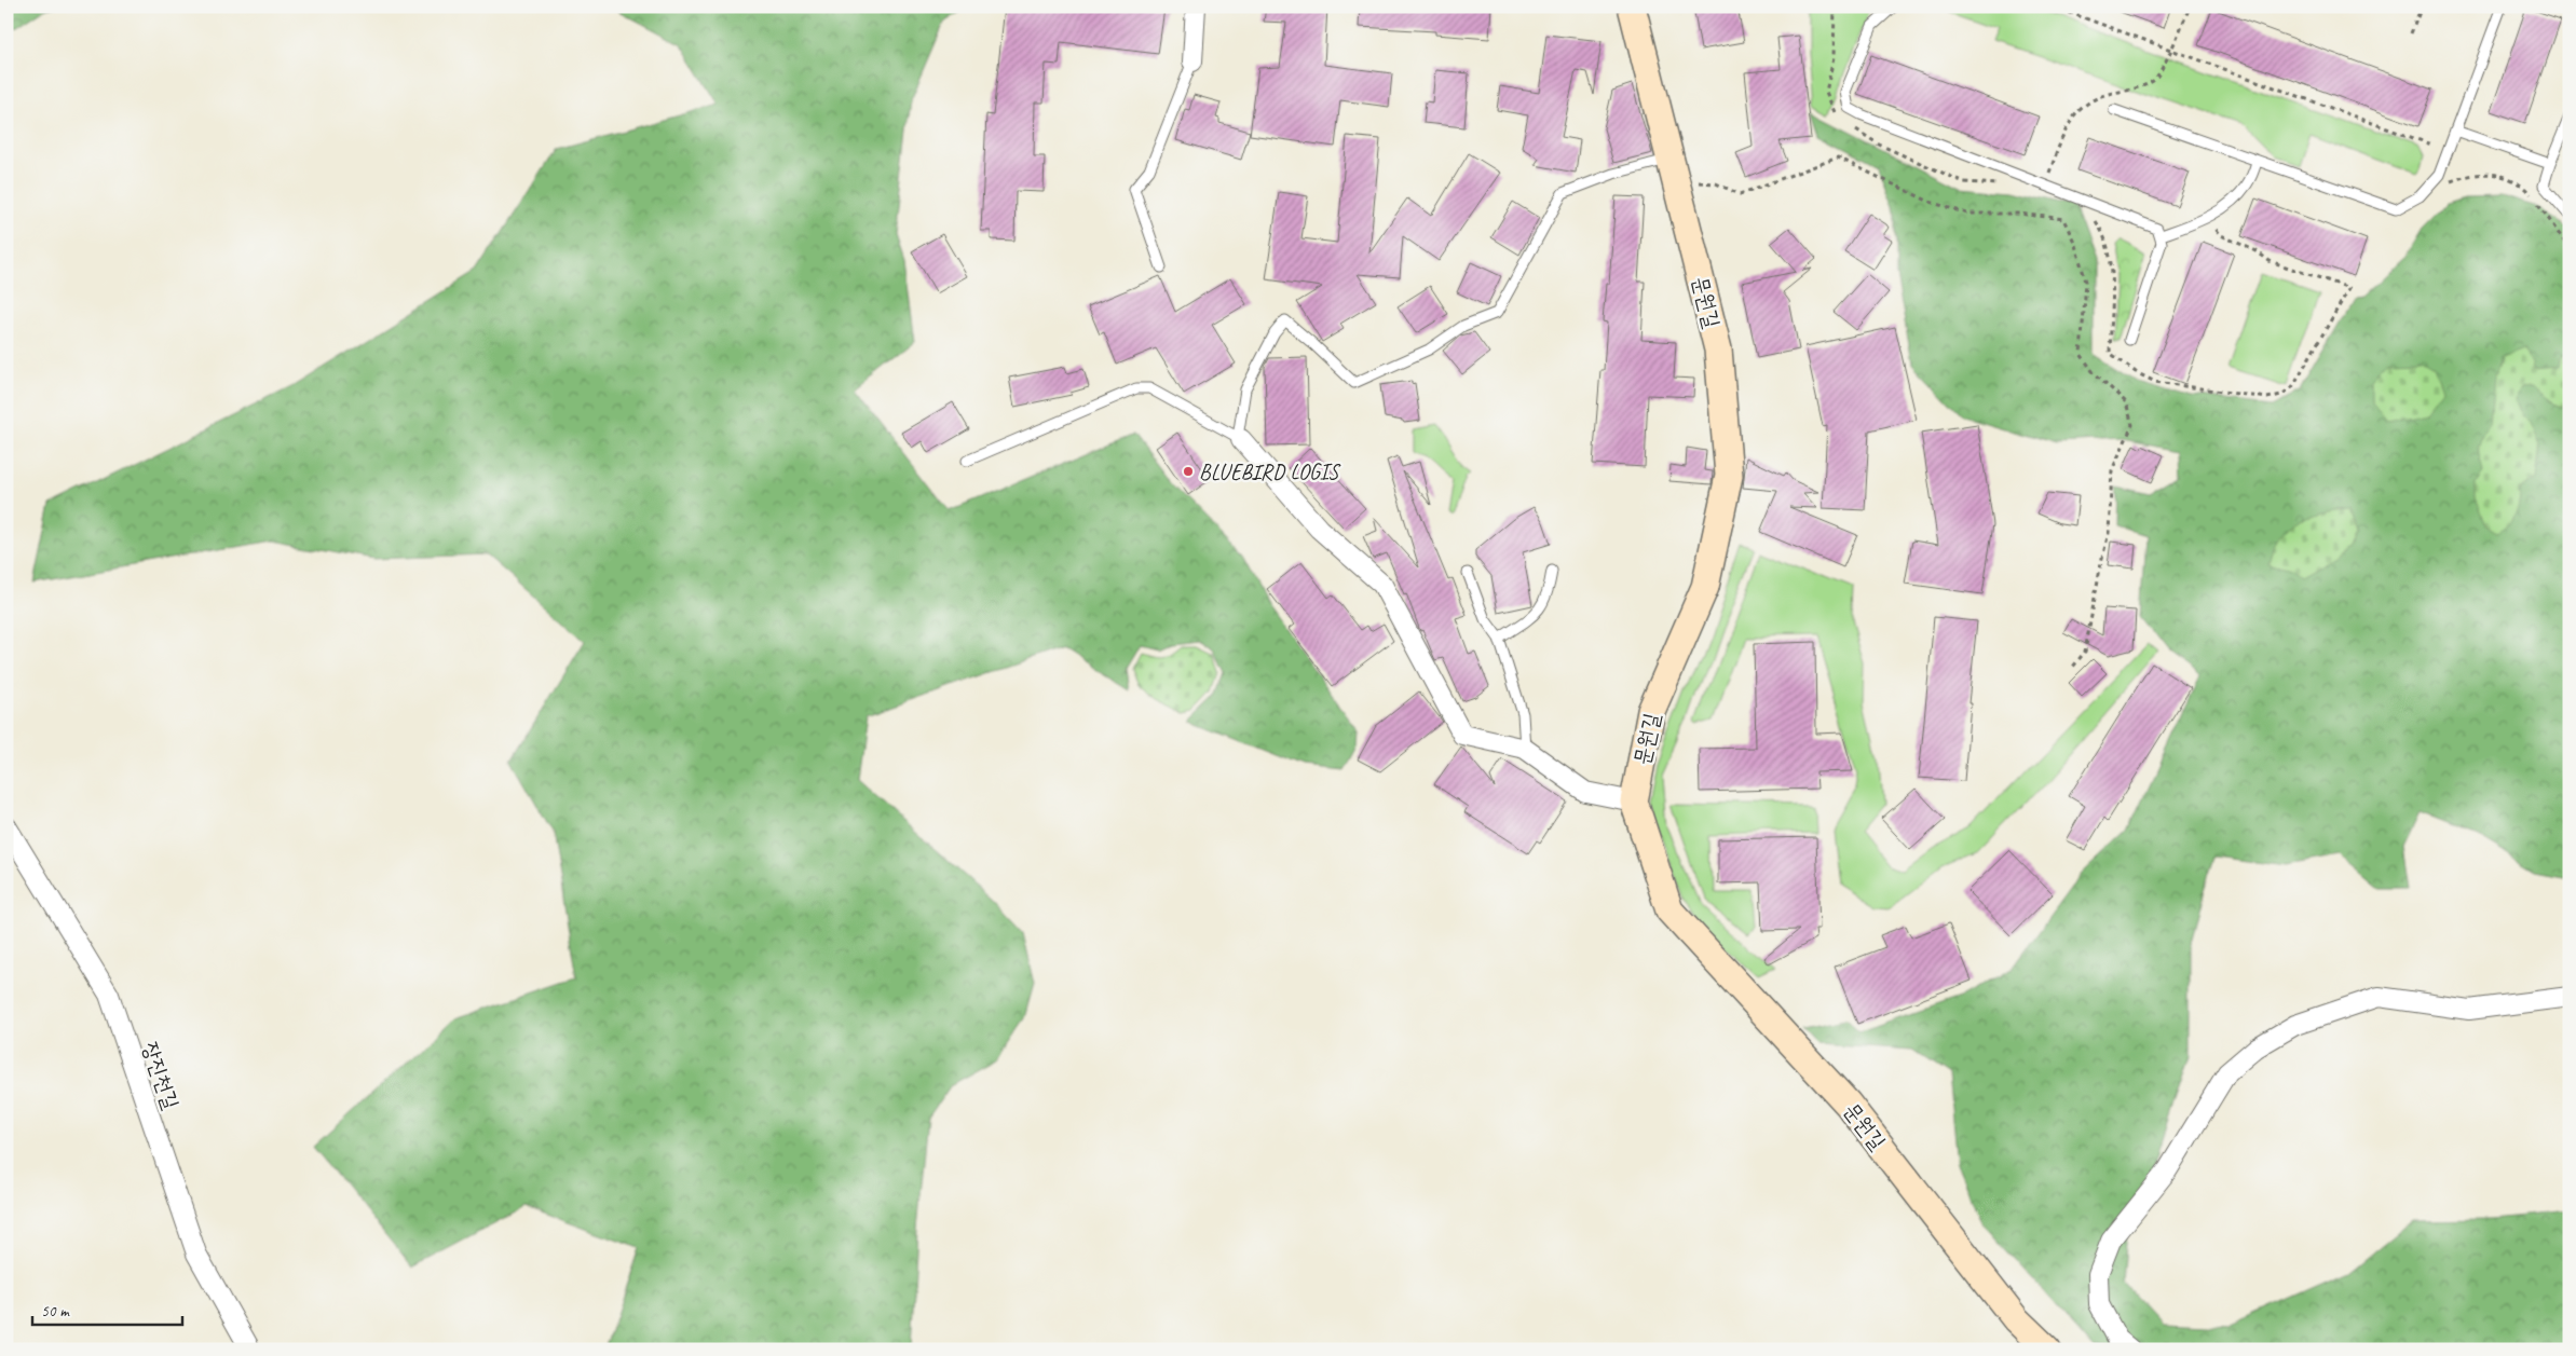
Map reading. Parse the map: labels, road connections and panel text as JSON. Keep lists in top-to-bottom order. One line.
{"streets":{"street":["문원길","장진천길"]},"places":["BLUEBIRD LOGIS"],"scale_bar":"50 m"}
